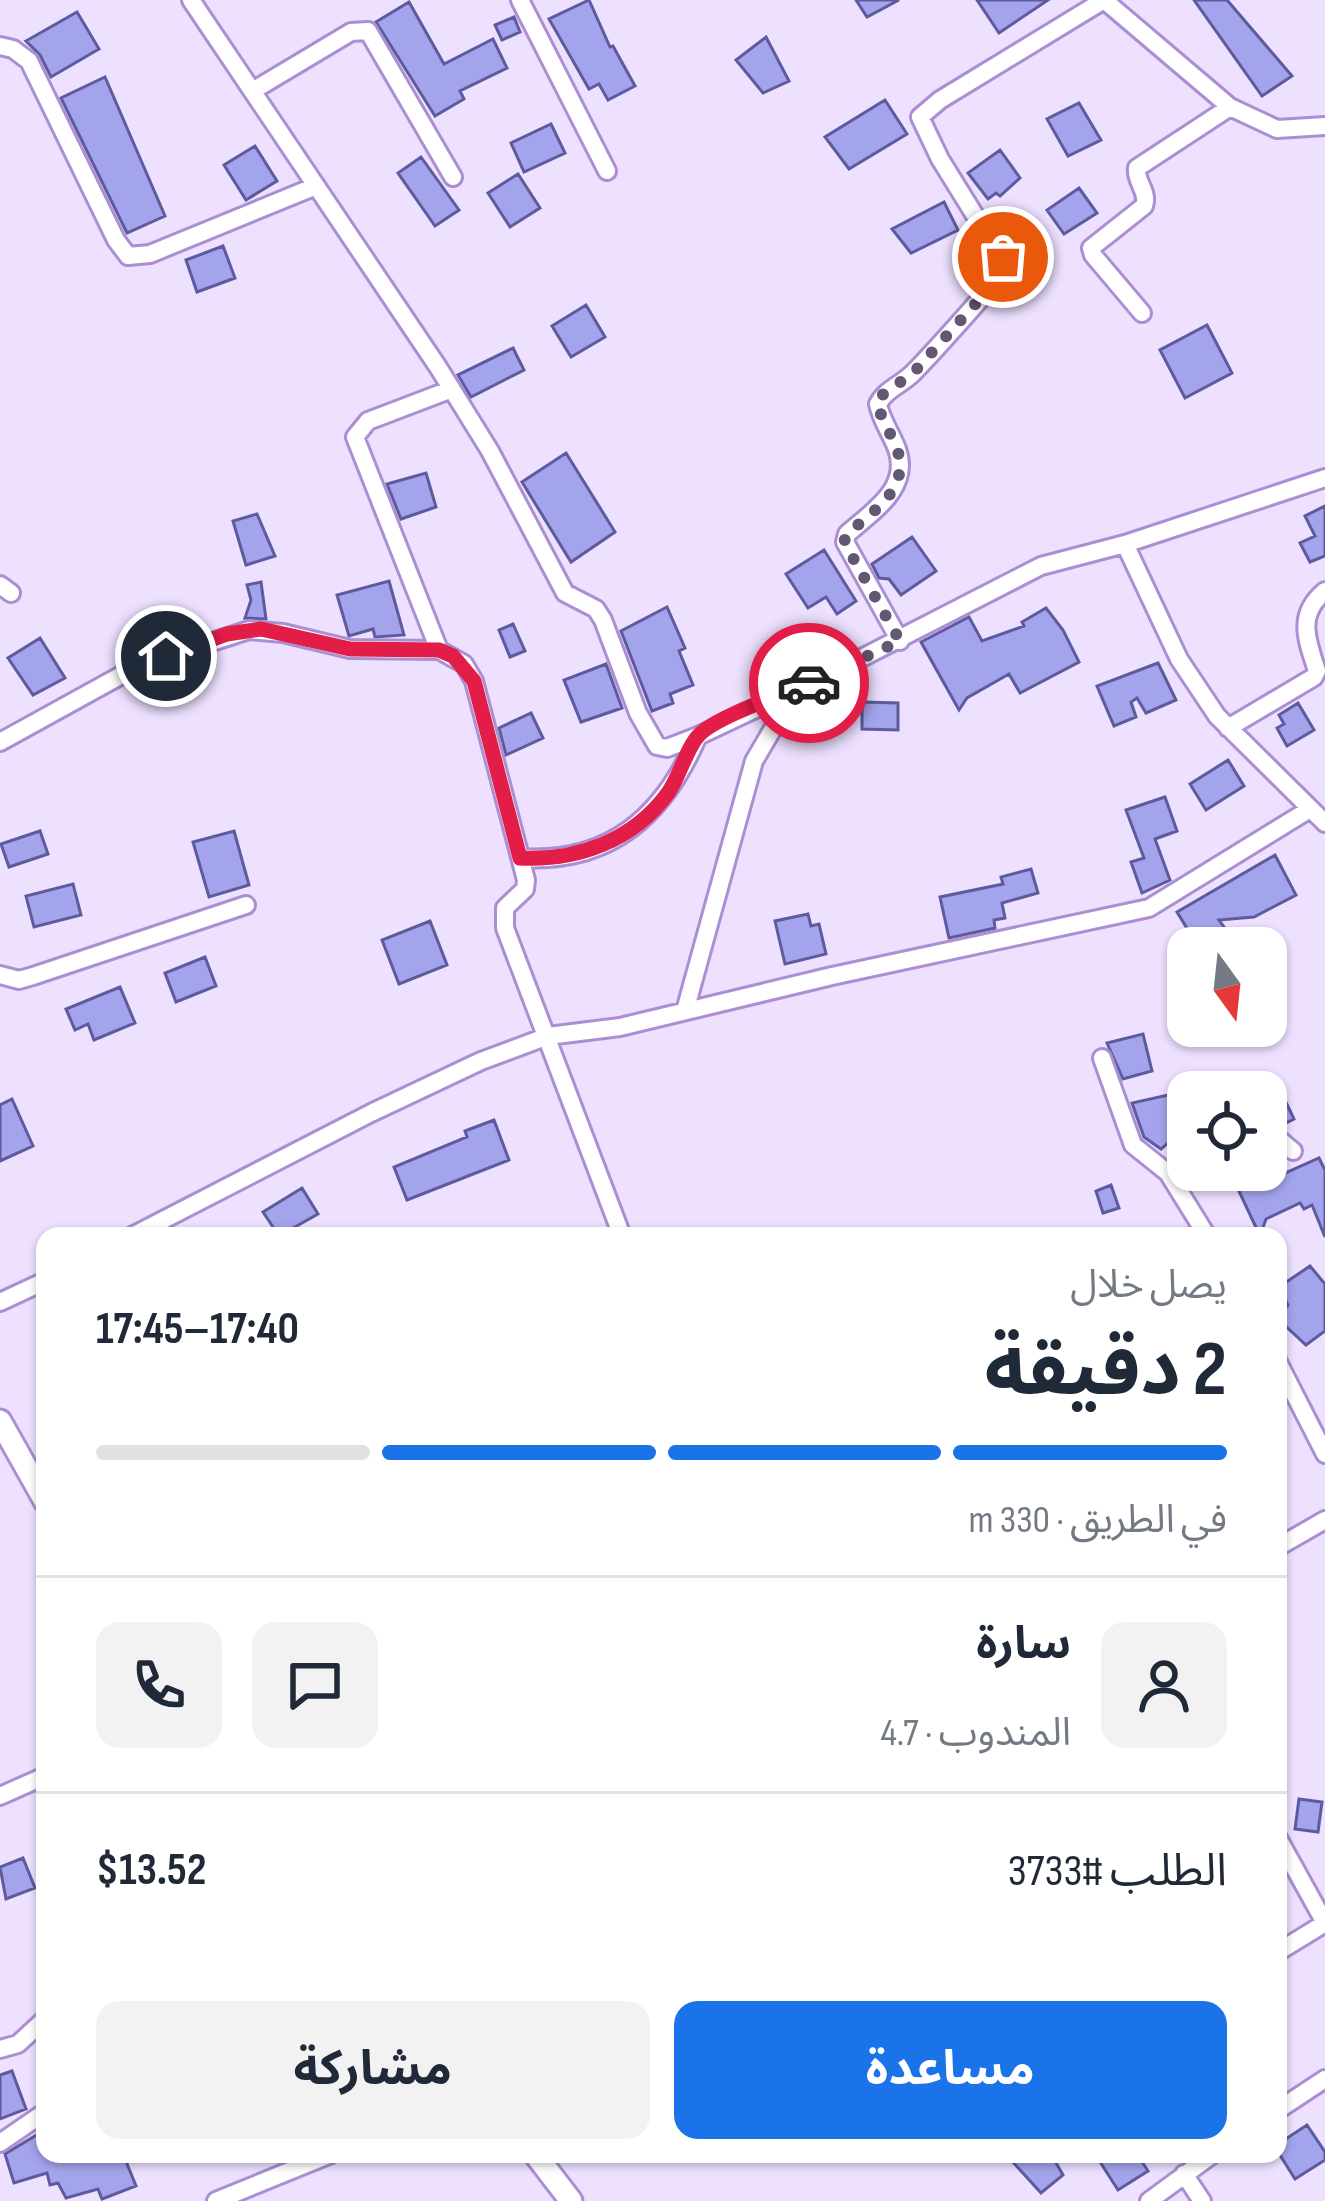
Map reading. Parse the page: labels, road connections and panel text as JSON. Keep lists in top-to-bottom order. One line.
{"north":"bottom","page":{"heading":["2 دقيقة","يصل خلال","17:40–17:45"],"panel":["سارة","المندوب · 4.7","الطلب #3733","$13.52"],"bar":"في الطريق · 330 m","buttons":["مساعدة","مشاركة"]}}
